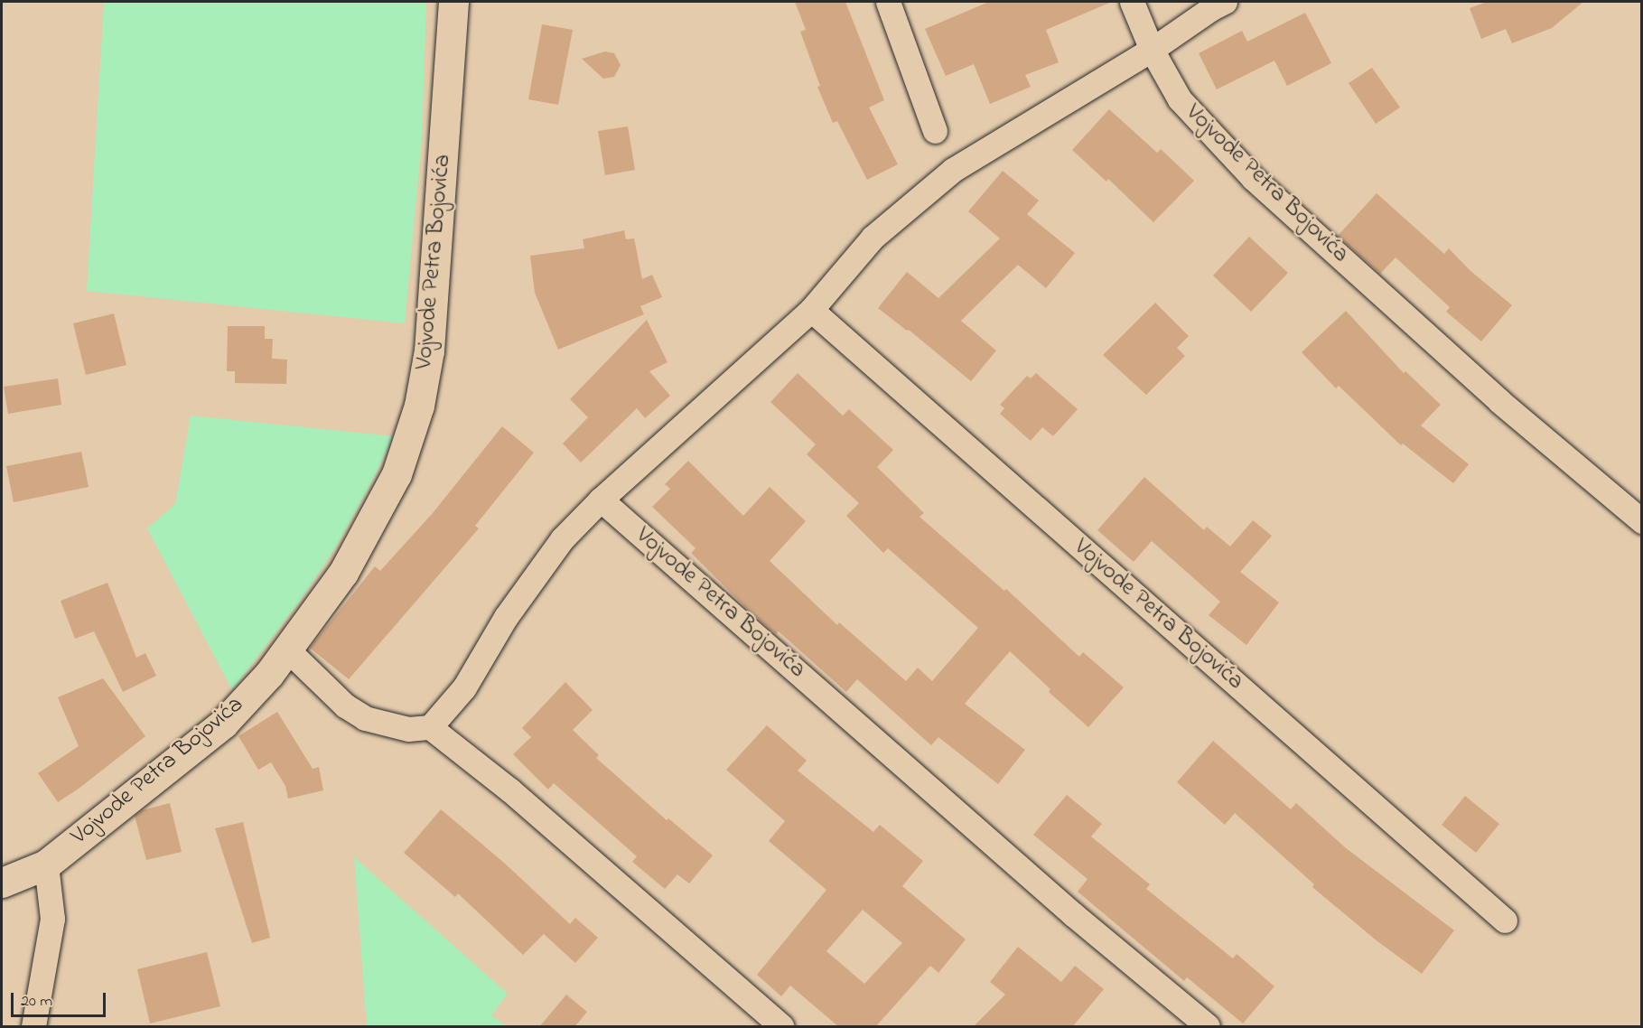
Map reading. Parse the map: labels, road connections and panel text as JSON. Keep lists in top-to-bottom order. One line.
{"streets":{"street":["Vojvode Petra Bojovića"]},"scale_bar":"20 m"}
